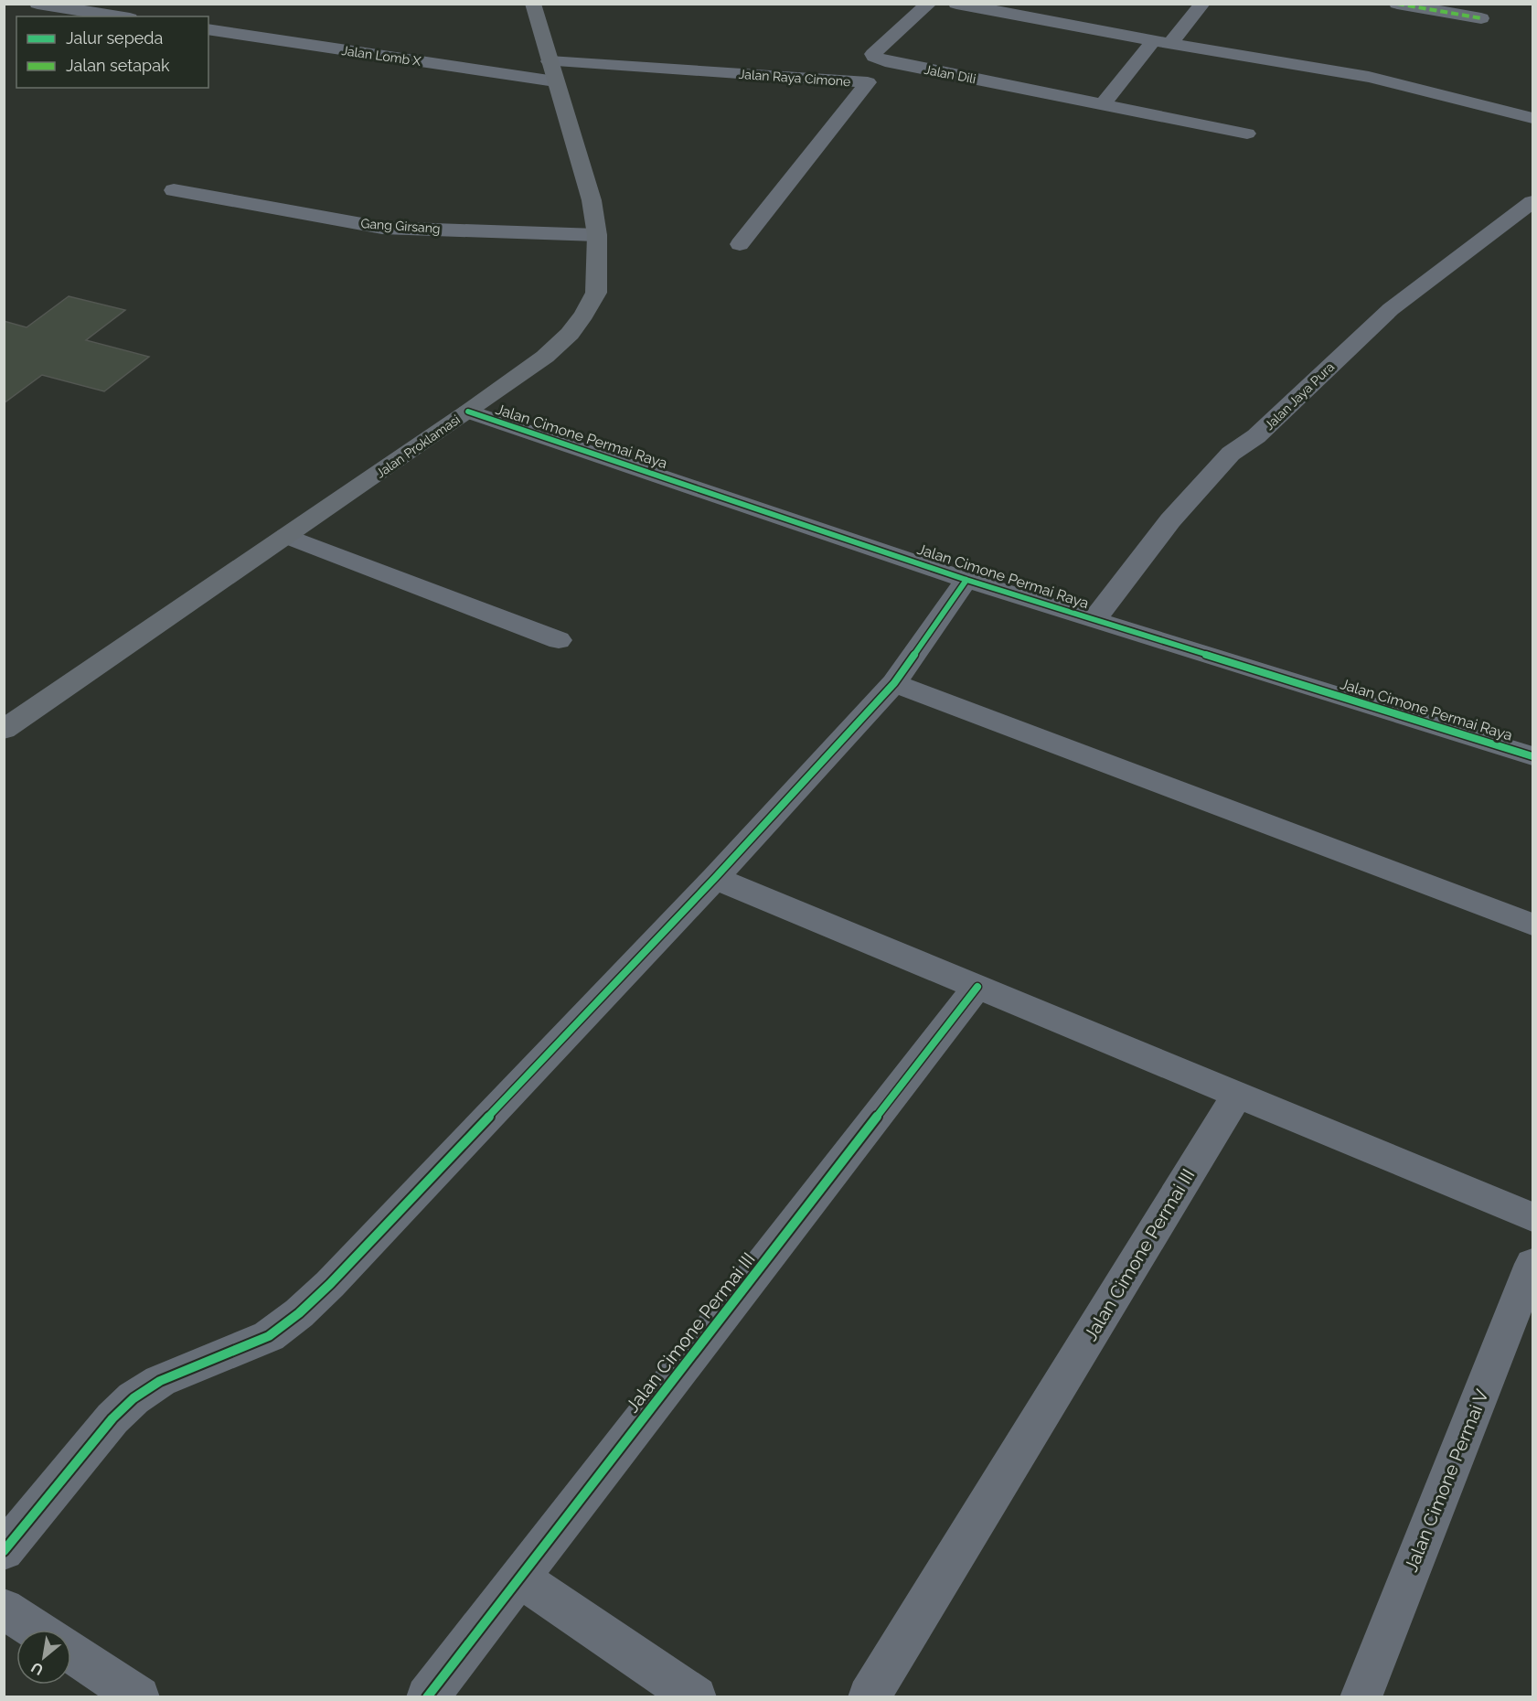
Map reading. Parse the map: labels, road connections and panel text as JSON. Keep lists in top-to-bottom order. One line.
{"streets":{"main road":["Jalan Proklamasi"],"street":["Jalan Lomb X","Jalan Dili","Jalan Raya Cimone","Gang Girsang","Jalan Jaya Pura","Jalan Cimone Permai Raya","Jalan Cimone Permai III","Jalan Cimone Permai V"]},"crossings":[["Jalan Lomb X","Jalan Raya Cimone"],["Jalan Lomb X","Jalan Proklamasi"],["Jalan Raya Cimone","Jalan Proklamasi"],["Gang Girsang","Jalan Proklamasi"],["Jalan Jaya Pura","Jalan Cimone Permai Raya"],["Jalan Cimone Permai Raya","Jalan Proklamasi"]],"legend":["Jalur sepeda","Jalan setapak"],"north":"bottom left"}
